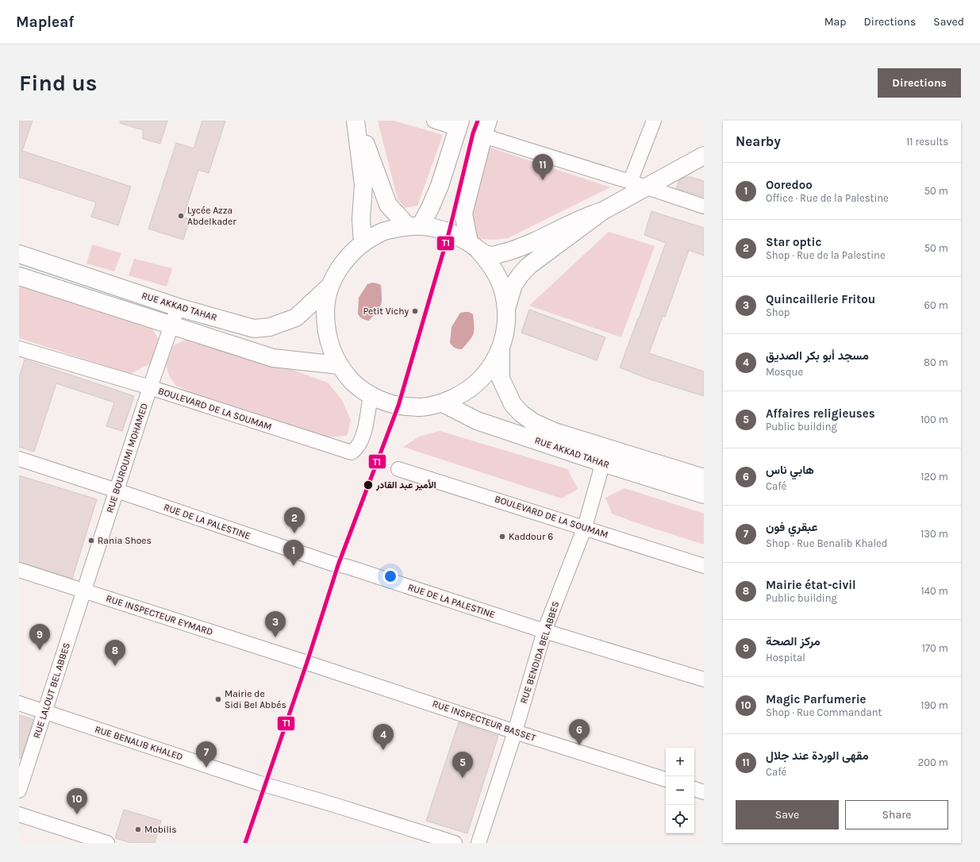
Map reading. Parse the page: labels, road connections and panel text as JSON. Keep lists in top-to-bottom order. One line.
{"streets":{"main road":["RUE AKKAD TAHAR"],"street":["BOULEVARD DE LA SOUMAM","RUE BOUROUMI MOHAMED","RUE DE LA PALESTINE","RUE INSPECTEUR EYMARD","RUE BENDIDA BEL ABBES","RUE LALOUT BEL ABBES","RUE INSPECTEUR BASSET","RUE BENALIB KHALED"]},"crossings":[["RUE AKKAD TAHAR","RUE BOUROUMI MOHAMED"],["RUE AKKAD TAHAR","RUE BENDIDA BEL ABBES"],["BOULEVARD DE LA SOUMAM","RUE BOUROUMI MOHAMED"],["BOULEVARD DE LA SOUMAM","RUE BENDIDA BEL ABBES"],["RUE BOUROUMI MOHAMED","RUE DE LA PALESTINE"],["RUE BOUROUMI MOHAMED","RUE INSPECTEUR EYMARD"],["RUE BOUROUMI MOHAMED","RUE LALOUT BEL ABBES"],["RUE DE LA PALESTINE","RUE BENDIDA BEL ABBES"],["RUE INSPECTEUR EYMARD","RUE LALOUT BEL ABBES"],["RUE INSPECTEUR EYMARD","RUE INSPECTEUR BASSET"],["RUE BENDIDA BEL ABBES","RUE INSPECTEUR BASSET"],["RUE LALOUT BEL ABBES","RUE BENALIB KHALED"]],"places":["Lycée Azza Abdelkader","Petit Vichy","الأمير عبد القادر","Kaddour 6","Rania Shoes","Mairie de Sidi Bel Abbés","Mobilis"],"lines":["transit line T1"],"page":{"header":"Mapleaf","nav":["Map","Directions","Saved"],"buttons":["Directions",["Save","Share"]],"title":"Find us","heading":["Nearby","11 results"],"pins":["11","2","1","3","9","8","6","4","7","5","10"],"list":[{"mark":"1","name":"Ooredoo","note":"Office · Rue de la Palestine","value":"50 m"},{"mark":"2","name":"Star optic","note":"Shop · Rue de la Palestine","value":"50 m"},{"mark":"3","name":"Quincaillerie Fritou","note":"Shop","value":"60 m"},{"mark":"4","name":"مسجد أبو بكر الصديق","note":"Mosque","value":"80 m"},{"mark":"5","name":"Affaires religieuses","note":"Public building","value":"100 m"},{"mark":"6","name":"هابي ناس","note":"Café","value":"120 m"},{"mark":"7","name":"عبقري فون","note":"Shop · Rue Benalib Khaled","value":"130 m"},{"mark":"8","name":"Mairie état-civil","note":"Public building","value":"140 m"},{"mark":"9","name":"مركز الصحة","note":"Hospital","value":"170 m"},{"mark":"10","name":"Magic Parfumerie","note":"Shop · Rue Commandant","value":"190 m"},{"mark":"11","name":"مقهى الوردة عند جلال","note":"Café","value":"200 m"}],"map_buttons":["+","−"]}}
